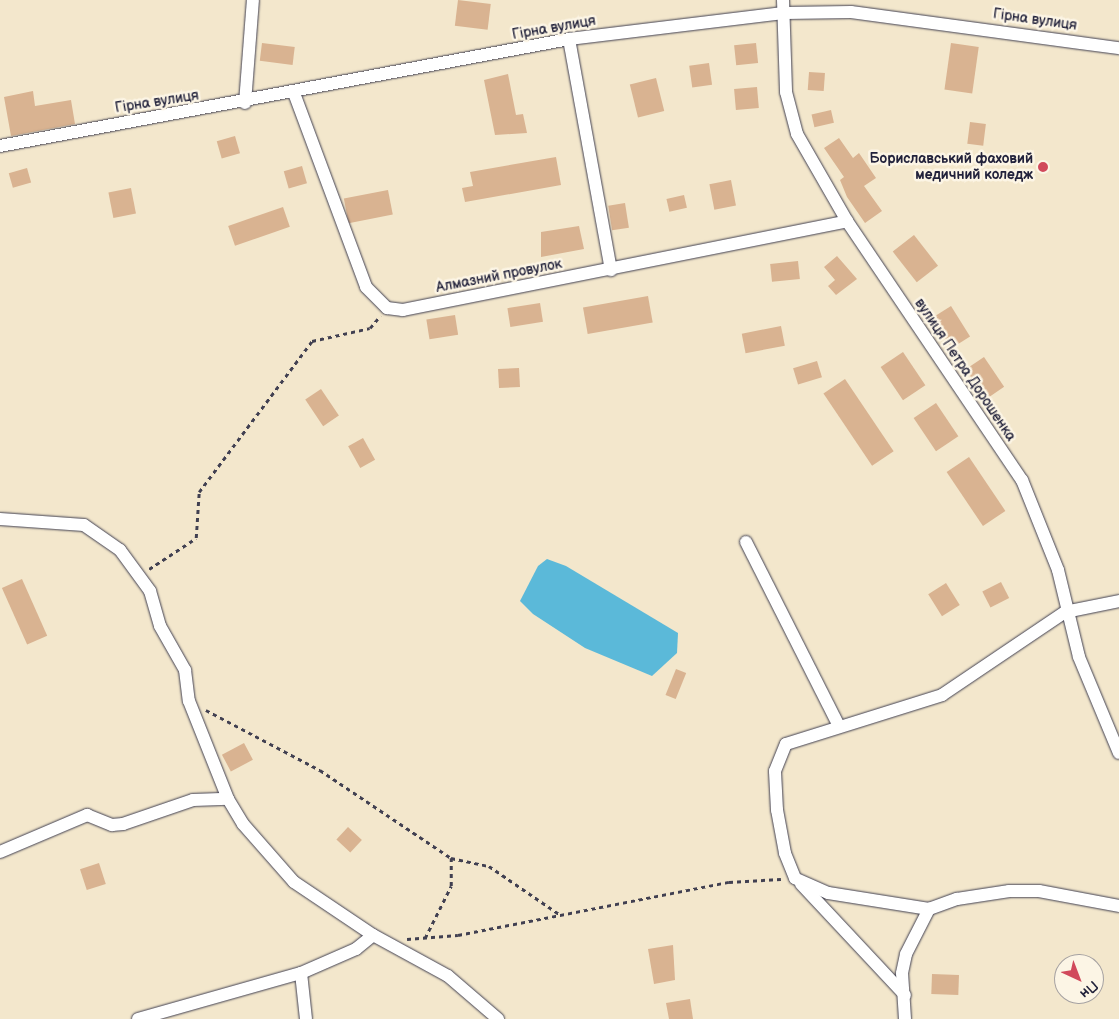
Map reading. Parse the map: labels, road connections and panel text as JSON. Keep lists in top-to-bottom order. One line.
{"streets":{"street":["Гірна вулиця","Алмазний провулок","вулиця Петра Дорошенка"]},"crossings":[["Гірна вулиця","вулиця Петра Дорошенка"],["Алмазний провулок","вулиця Петра Дорошенка"]],"places":["Бориславський фаховий медичний коледж"],"north":"bottom right"}
